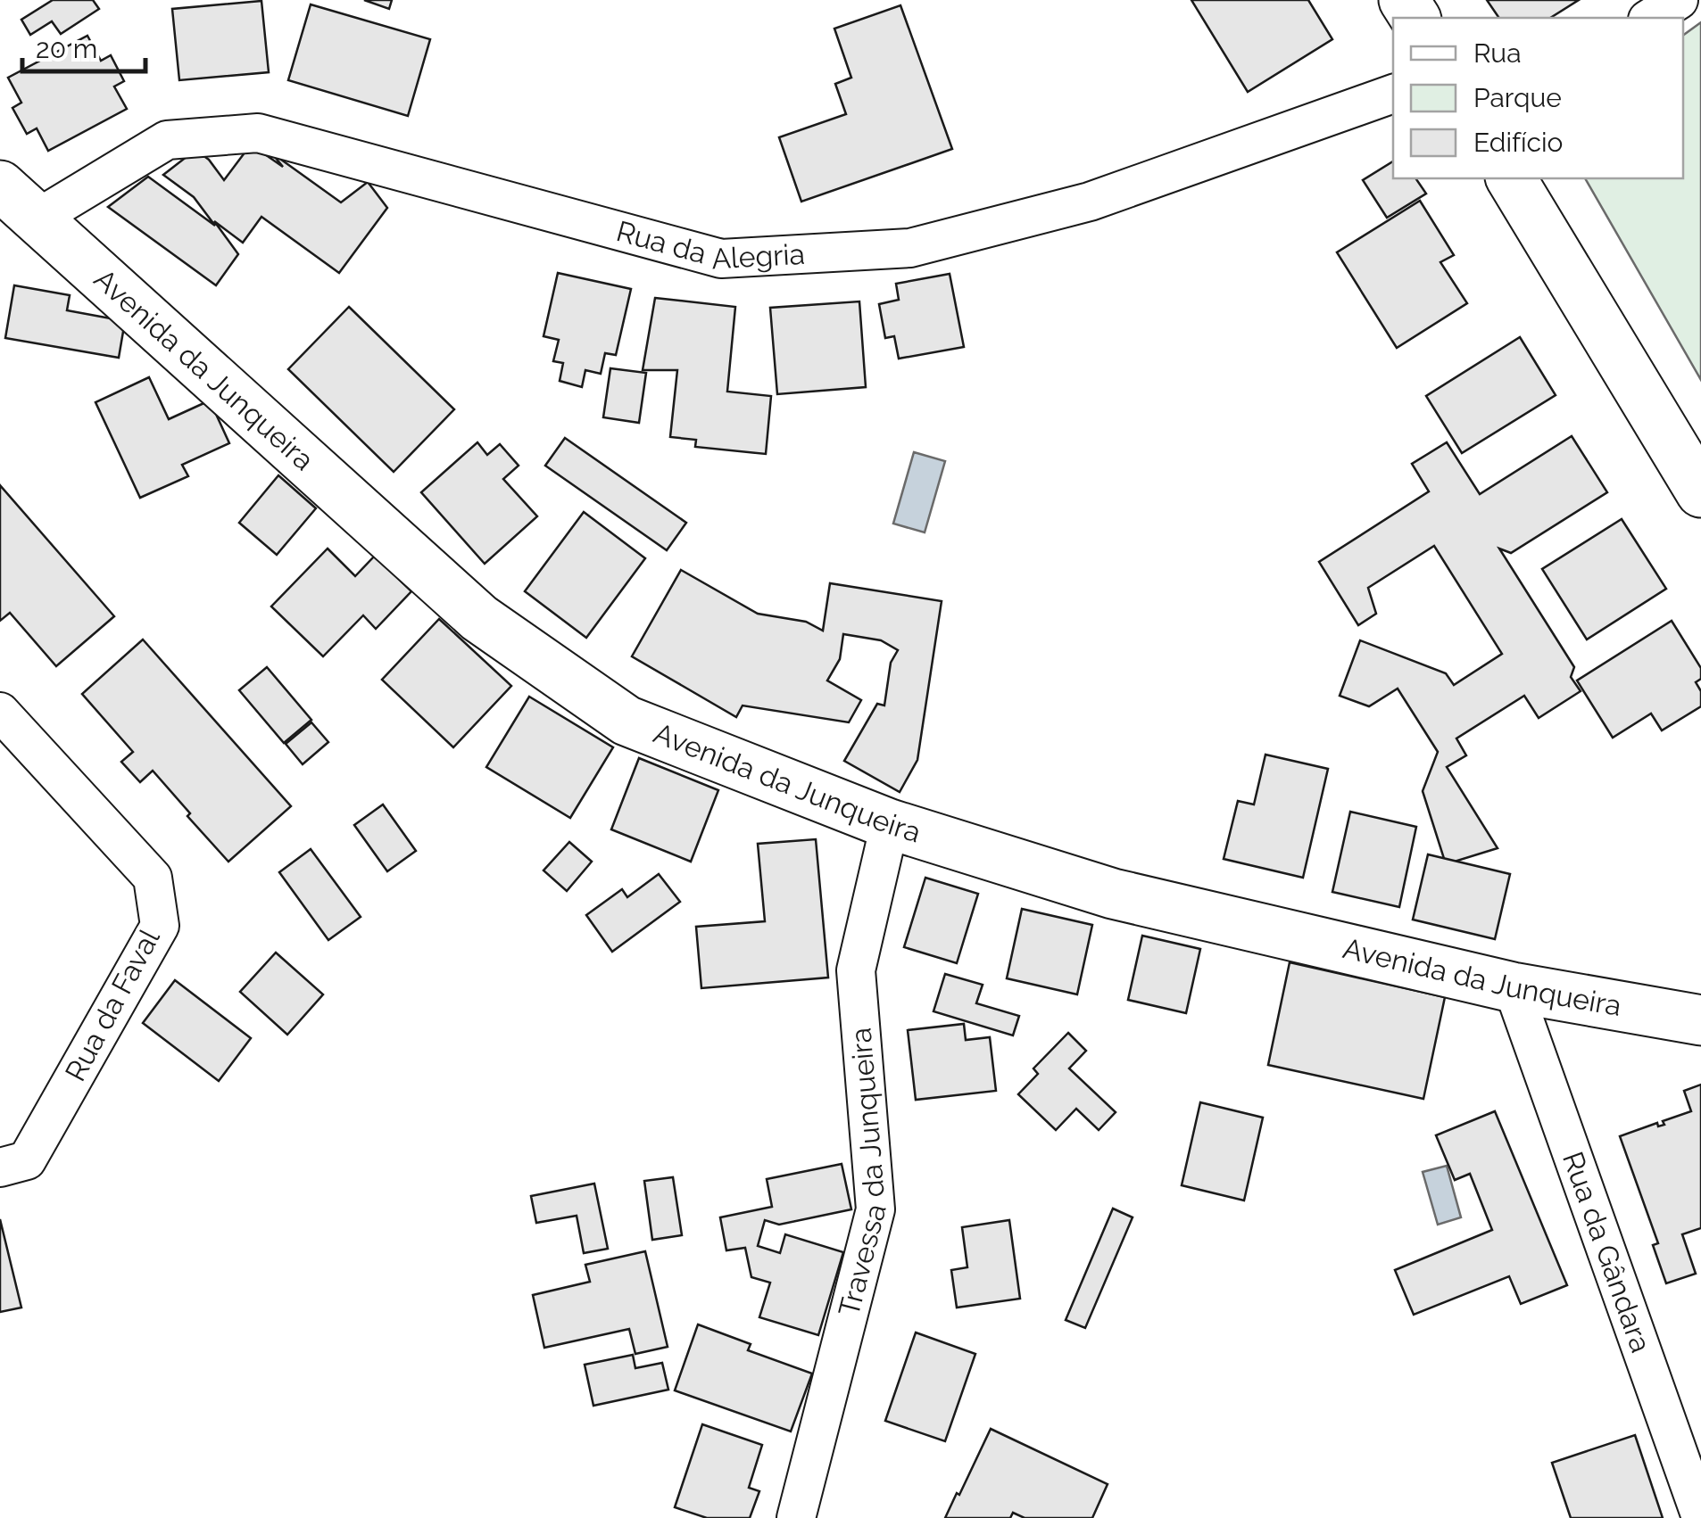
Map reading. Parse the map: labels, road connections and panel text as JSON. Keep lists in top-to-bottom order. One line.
{"streets":{"street":["Rua da Alegria","Avenida da Junqueira","Rua da Faval","Travessa da Junqueira","Rua da Gândara"]},"crossings":[["Rua da Alegria","Avenida da Junqueira"],["Avenida da Junqueira","Travessa da Junqueira"],["Avenida da Junqueira","Rua da Gândara"]],"legend":["Rua","Parque","Edifício"],"scale_bar":"20 m"}
